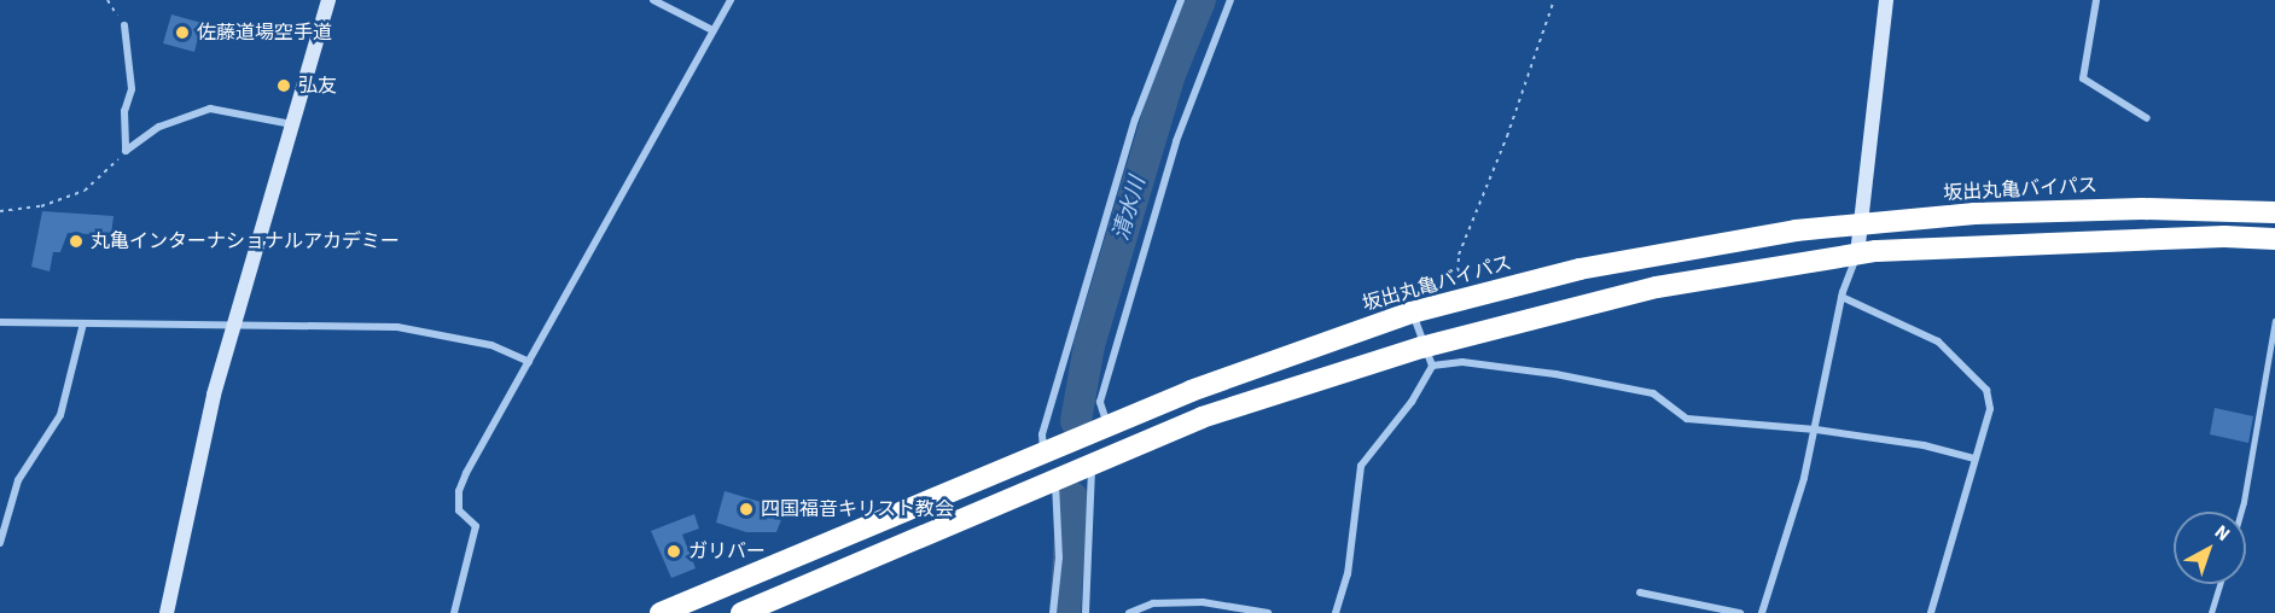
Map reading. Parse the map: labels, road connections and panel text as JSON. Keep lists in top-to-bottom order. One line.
{"streets":{"highway":["坂出丸亀バイパス"]},"water":["清水川"],"places":["佐藤道場空手道","弘友","丸亀インターナショナルアカデミー","四国福音キリスト教会","ガリバー"],"north":"top right"}
